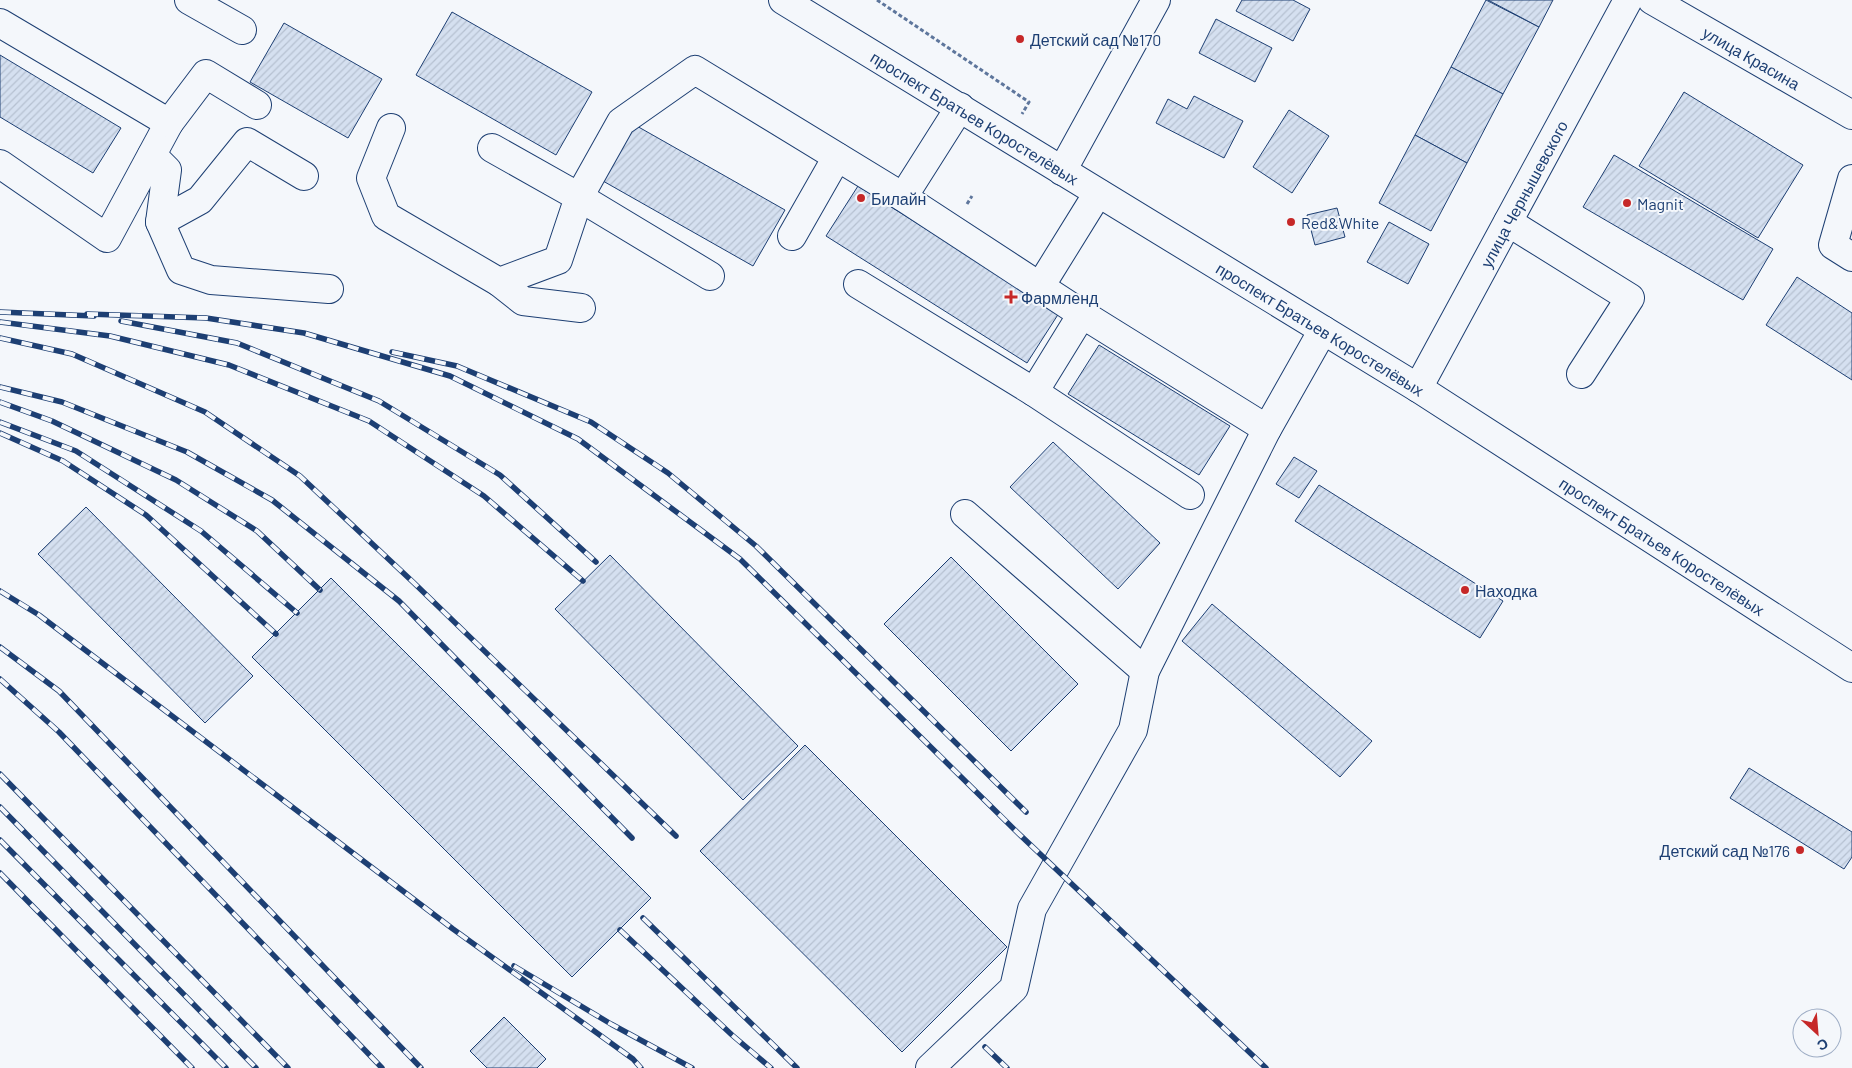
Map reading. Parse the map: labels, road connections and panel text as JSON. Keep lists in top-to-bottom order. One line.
{"streets":{"main road":["улица Красина","проспект Братьев Коростелёвых","улица Чернышевского"]},"crossings":[["проспект Братьев Коростелёвых","улица Чернышевского"]],"places":{"other":["Детский сад №170","Билайн","Magnit","Red&White","Находка","Детский сад №176"],"health":["Фармленд"]},"north":"bottom right"}
